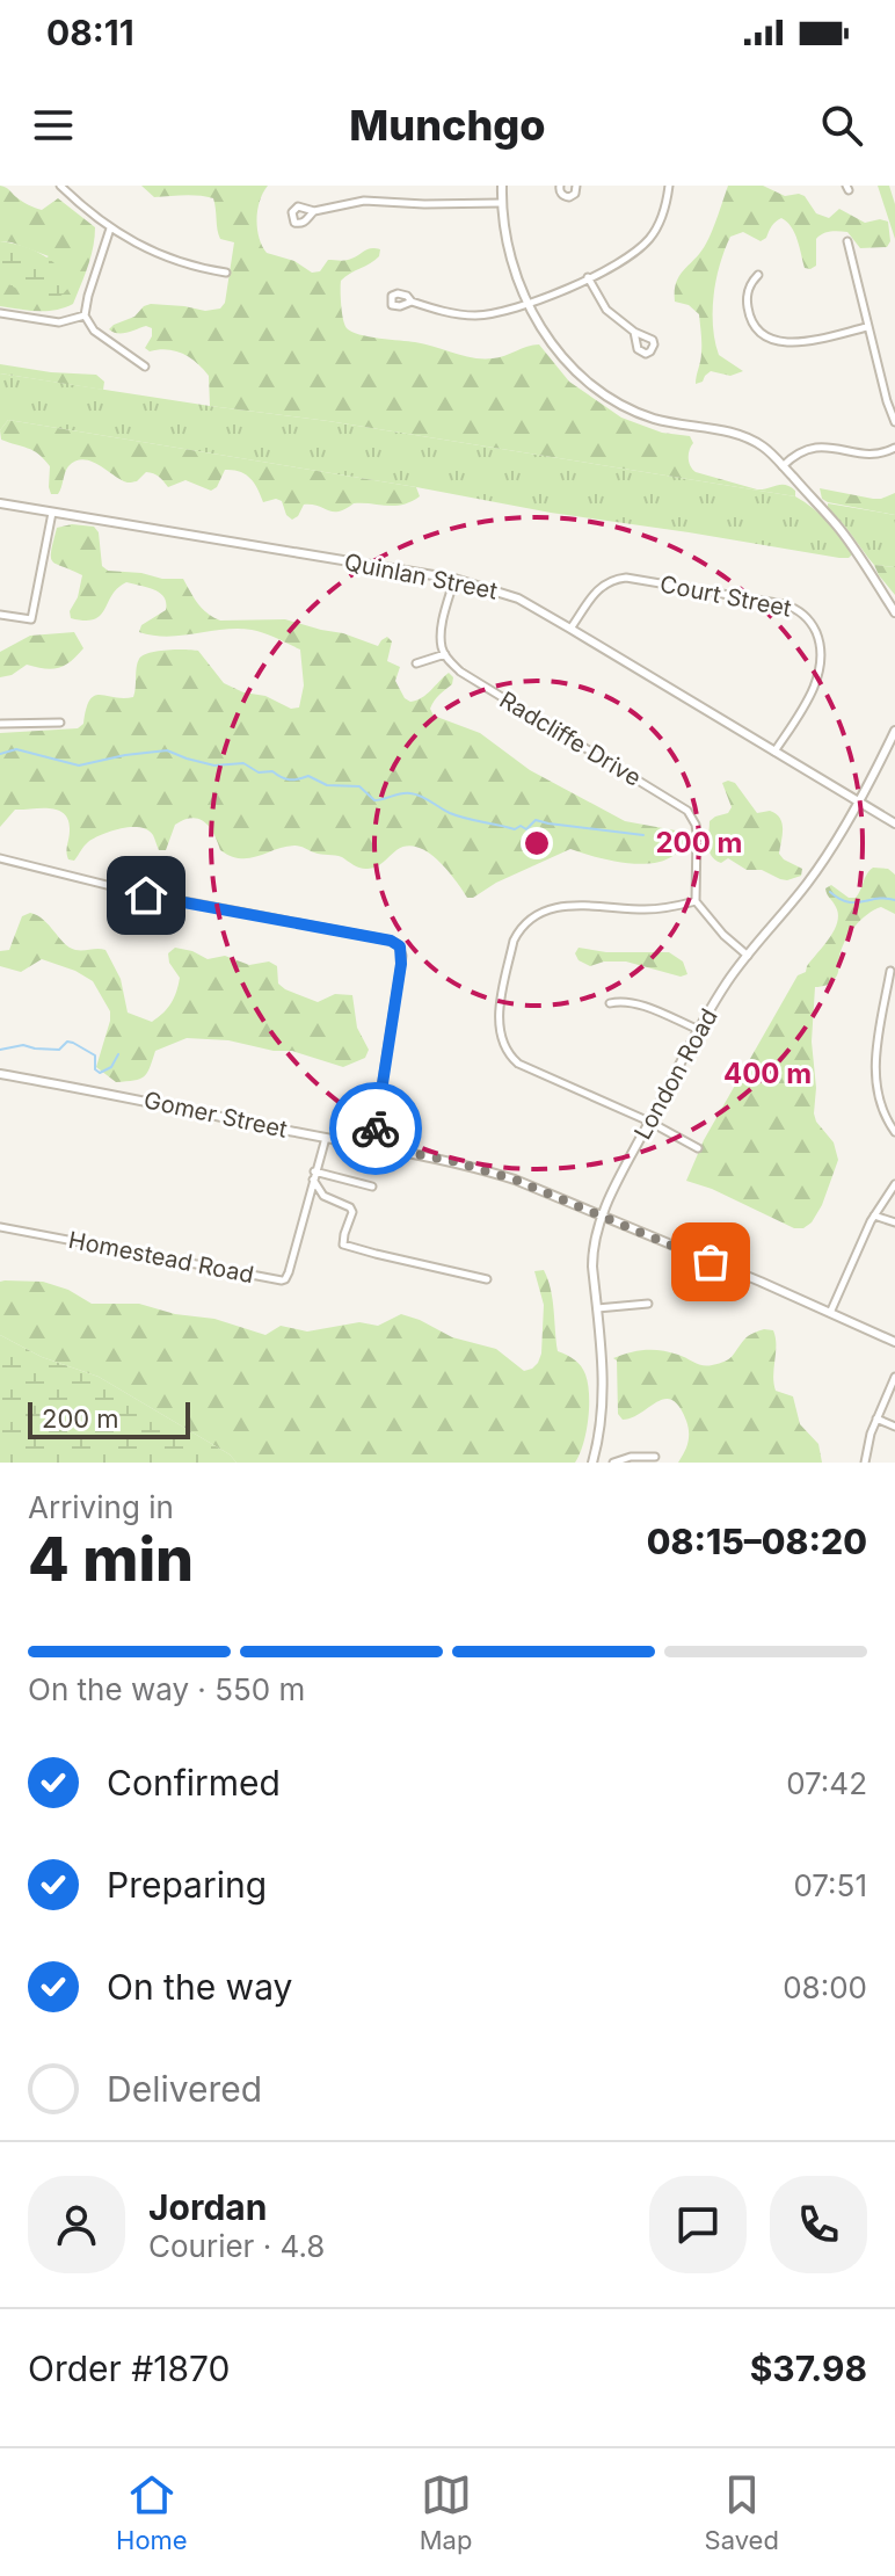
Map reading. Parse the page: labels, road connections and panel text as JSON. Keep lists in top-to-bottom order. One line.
{"streets":{"street":["Quinlan Street","Court Street","Radcliffe Drive","London Road","Gomer Street","Homestead Road"]},"crossings":[["Quinlan Street","Court Street"],["Quinlan Street","London Road"],["London Road","Gomer Street"],["Gomer Street","Homestead Road"]],"scale_bar":"200 m","page":{"status":"08:11","header":"Munchgo","scale":"200 m","heading":["4 min","Arriving in","08:15–08:20"],"panel":["Jordan","Courier · 4.8","Order #1870","$37.98"],"bar":"On the way · 550 m","list":[["Confirmed","07:42"],["Preparing","07:51"],["On the way","08:00"],"Delivered"],"tabs":["Home","Map","Saved"]},"rings":["200 m","400 m"]}
